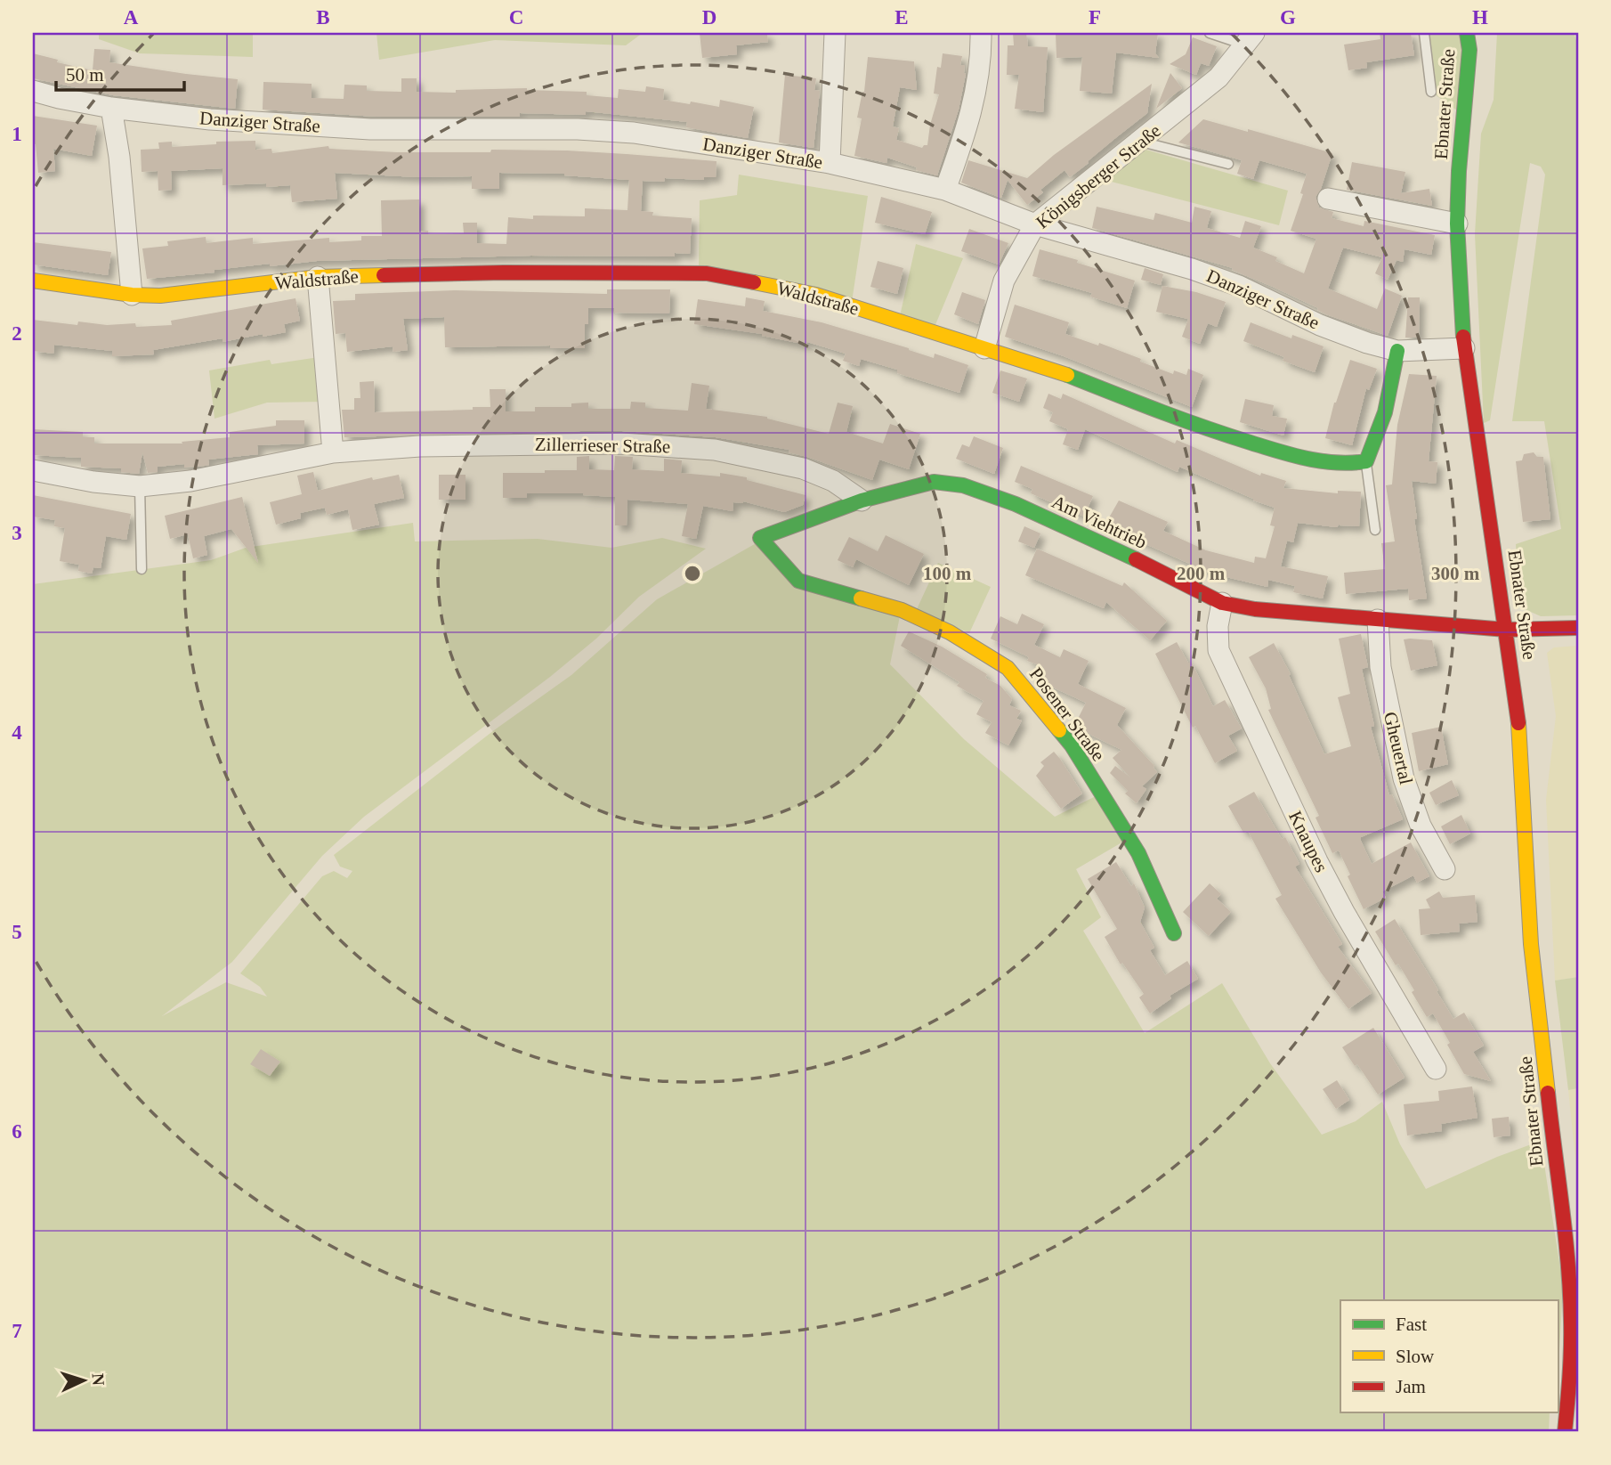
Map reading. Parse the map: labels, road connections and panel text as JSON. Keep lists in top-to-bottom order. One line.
{"streets":{"street":["Ebnater Straße","Danziger Straße","Königsberger Straße","Waldstraße","Zillerrieser Straße","Am Viehtrieb","Posener Straße","Gheuertal","Knaupes"]},"crossings":[["Ebnater Straße","Danziger Straße"],["Ebnater Straße","Am Viehtrieb"],["Danziger Straße","Königsberger Straße"],["Königsberger Straße","Waldstraße"],["Zillerrieser Straße","Am Viehtrieb"],["Zillerrieser Straße","Posener Straße"],["Am Viehtrieb","Posener Straße"],["Am Viehtrieb","Gheuertal"],["Am Viehtrieb","Knaupes"]],"legend":["Fast","Slow","Jam"],"scale_bar":"50 m","north":"right","grid":{"columns":["A","B","C","D","E","F","G","H"],"rows":["1","2","3","4","5","6","7"]},"rings":["100 m","200 m","300 m"]}
